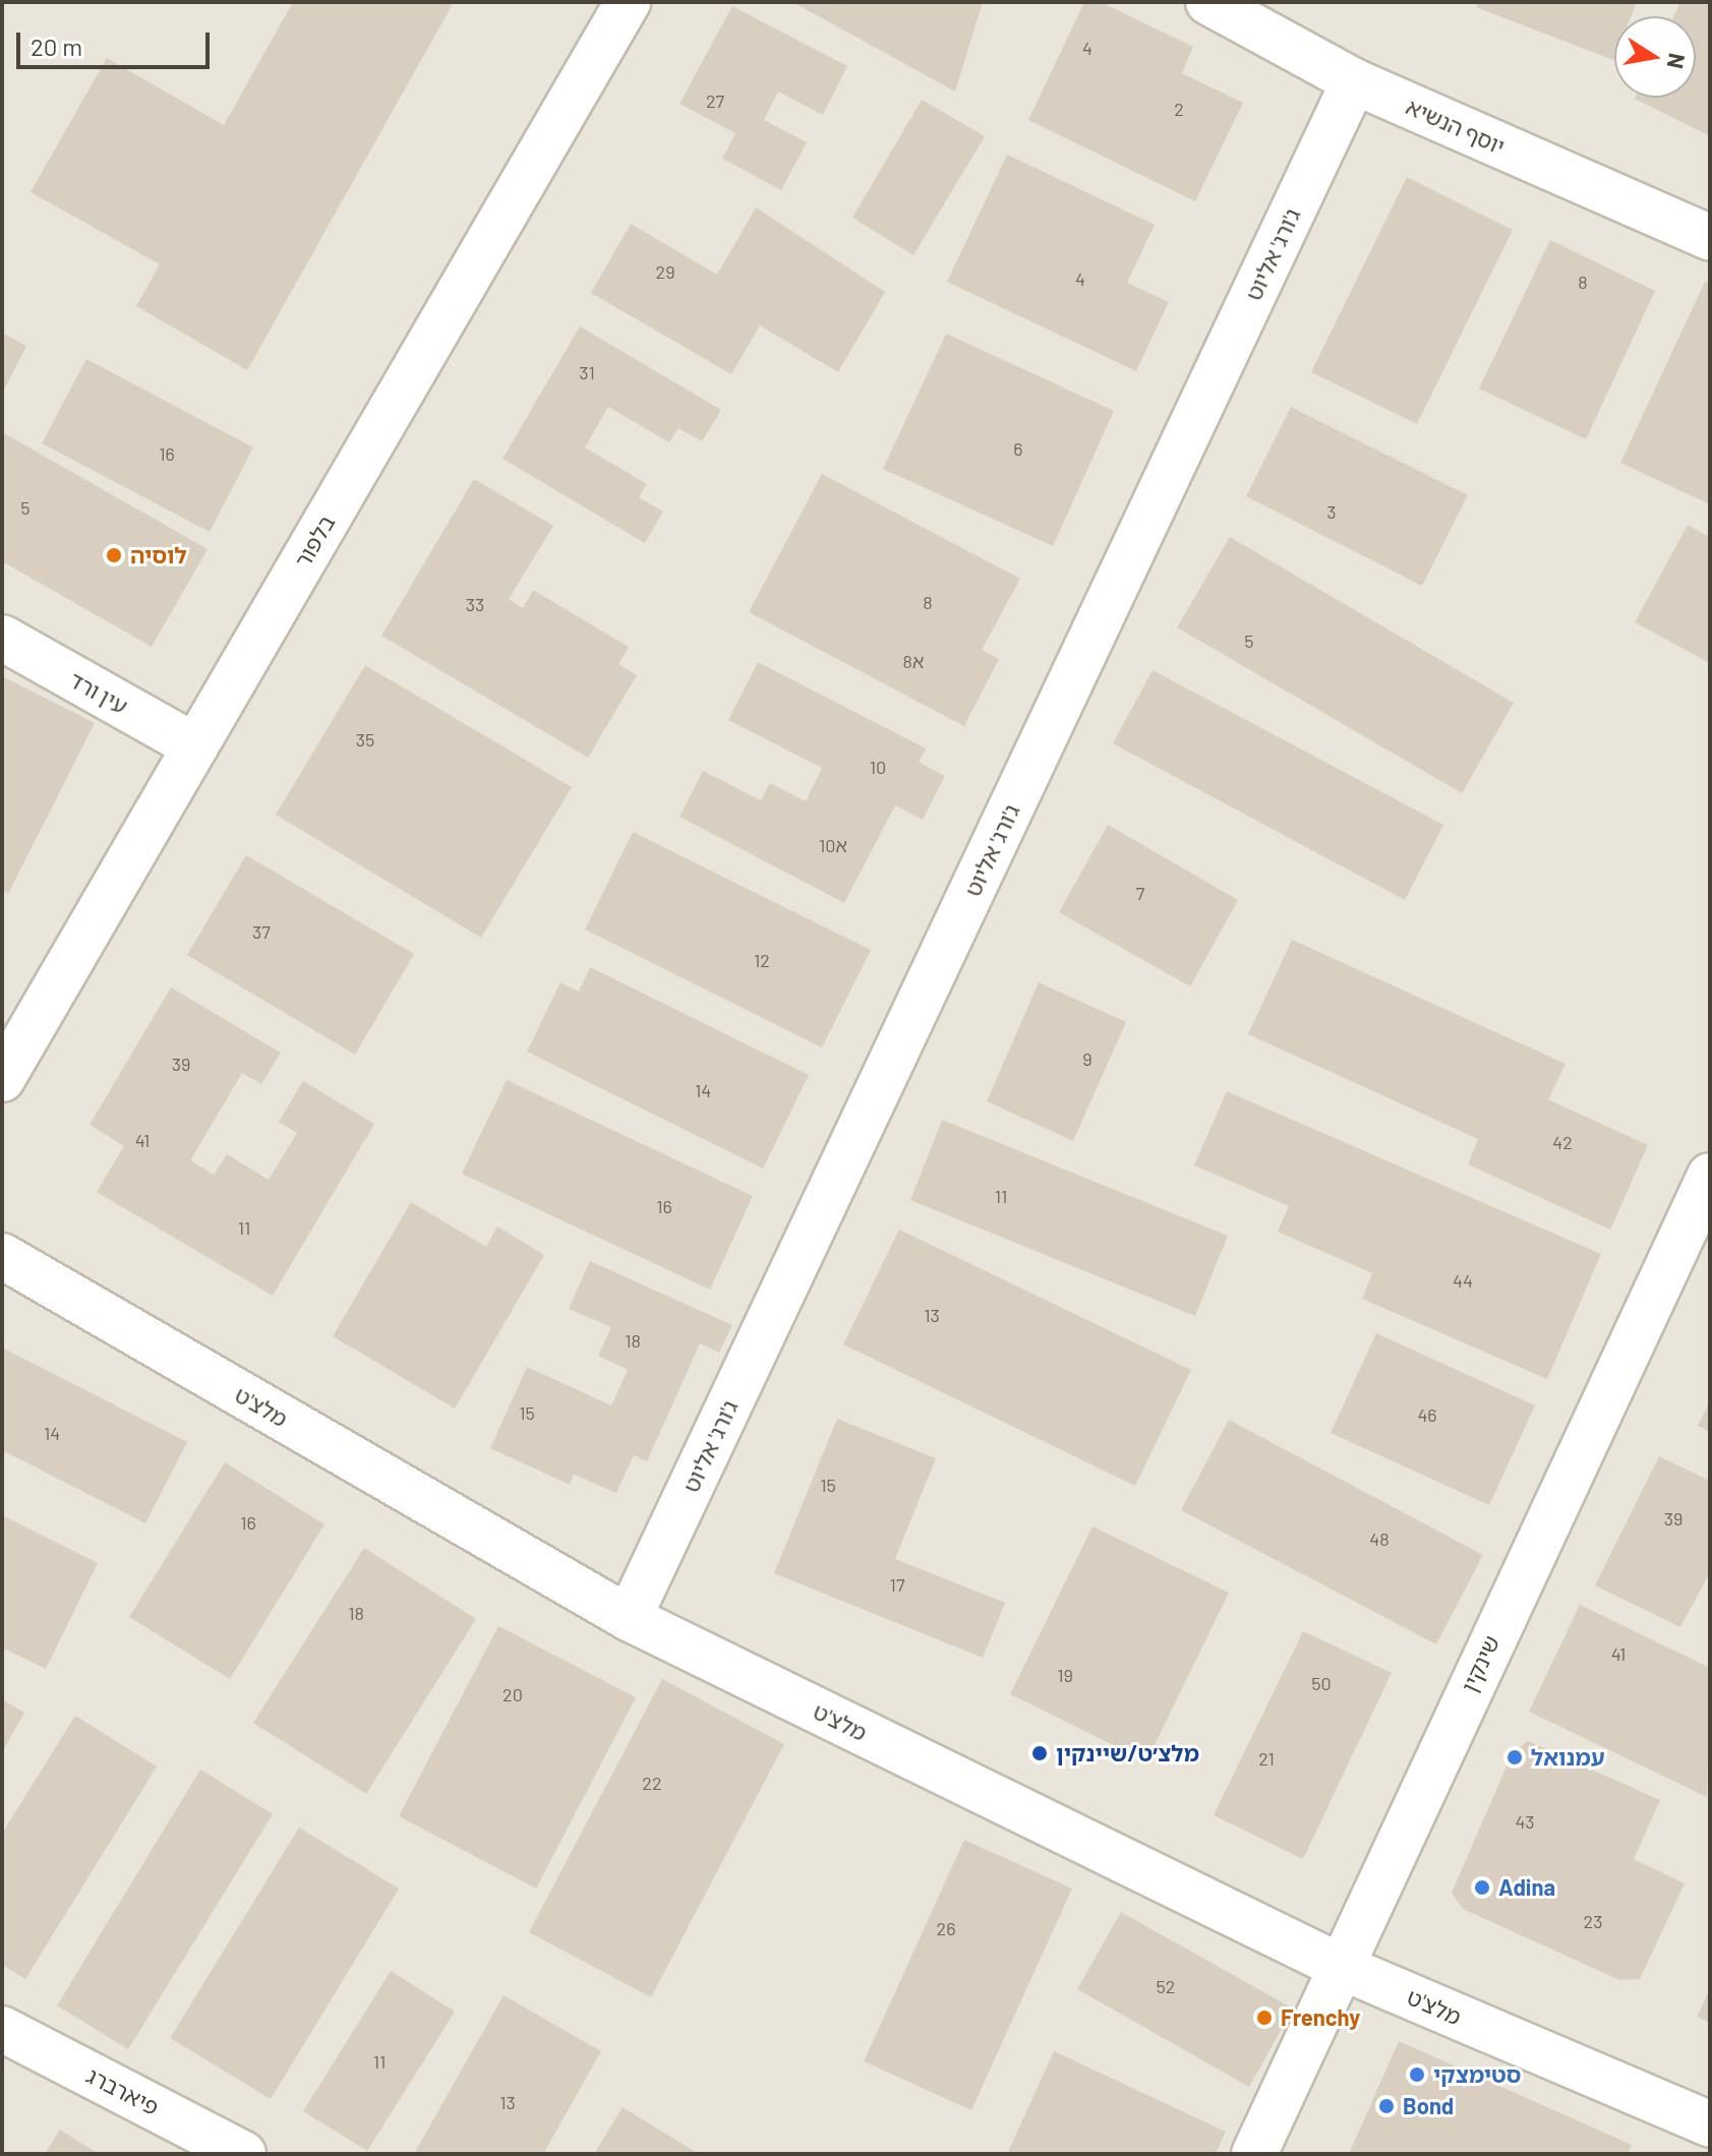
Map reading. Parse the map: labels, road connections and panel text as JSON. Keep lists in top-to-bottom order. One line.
{"streets":{"street":["יוסף הנשיא","ג'ורג' אליוט","בלפור","עין ורד","מלצ'ט","שינקין","פיארברג"]},"crossings":[["יוסף הנשיא","ג'ורג' אליוט"],["ג'ורג' אליוט","מלצ'ט"],["בלפור","עין ורד"],["מלצ'ט","שינקין"]],"places":["לוסיה","מלצ׳ט/שיינקין","עמנואל","Adina","Frenchy","סטימצקי","Bond"],"house_numbers":["4","27","2","29","4","8","31","6","16","5","3","8","33","5","8א","35","10","10א","7","37","12","9","39","14","41","42","11","16","11","44","13","18","15","46","14","15","39","16","48","17","18","41","19","50","20","21","22","43","23","26","52","11","13"],"scale_bar":"20 m","north":"right"}
